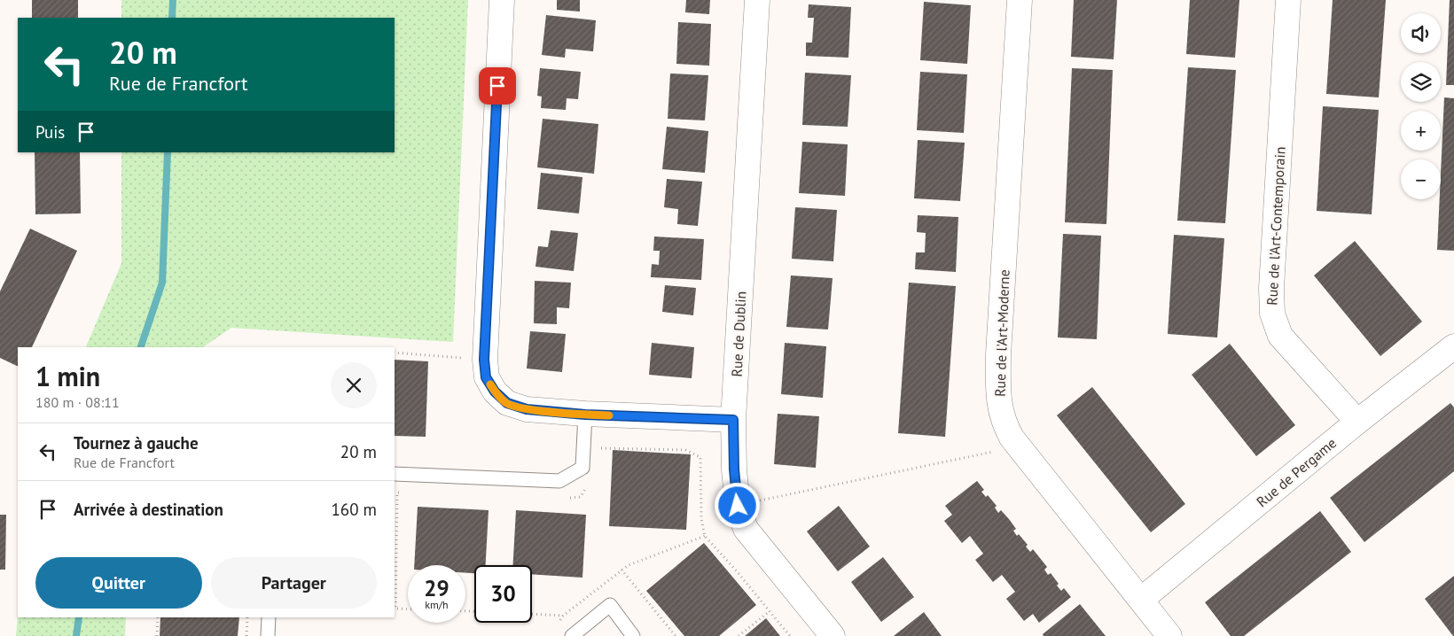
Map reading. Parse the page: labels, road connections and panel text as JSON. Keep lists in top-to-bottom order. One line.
{"streets":{"street":["Rue de l'Art-Contemporain","Rue de l'Art-Moderne","Rue de Dublin","Rue de Pergame"]},"crossings":[["Rue de l'Art-Contemporain","Rue de Pergame"],["Rue de l'Art-Moderne","Rue de Pergame"]],"page":{"map_buttons":["+","−"],"turn":["20 m","Rue de Francfort"],"then":"Puis","heading":["1 min","180 m · 08:11"],"list":[{"name":"Tournez à gauche","note":"Rue de Francfort","value":"20 m"},{"name":"Arrivée à destination","value":"160 m"}],"buttons":["Quitter","Partager"],"speed":"29 km/h","limit":"30"}}
